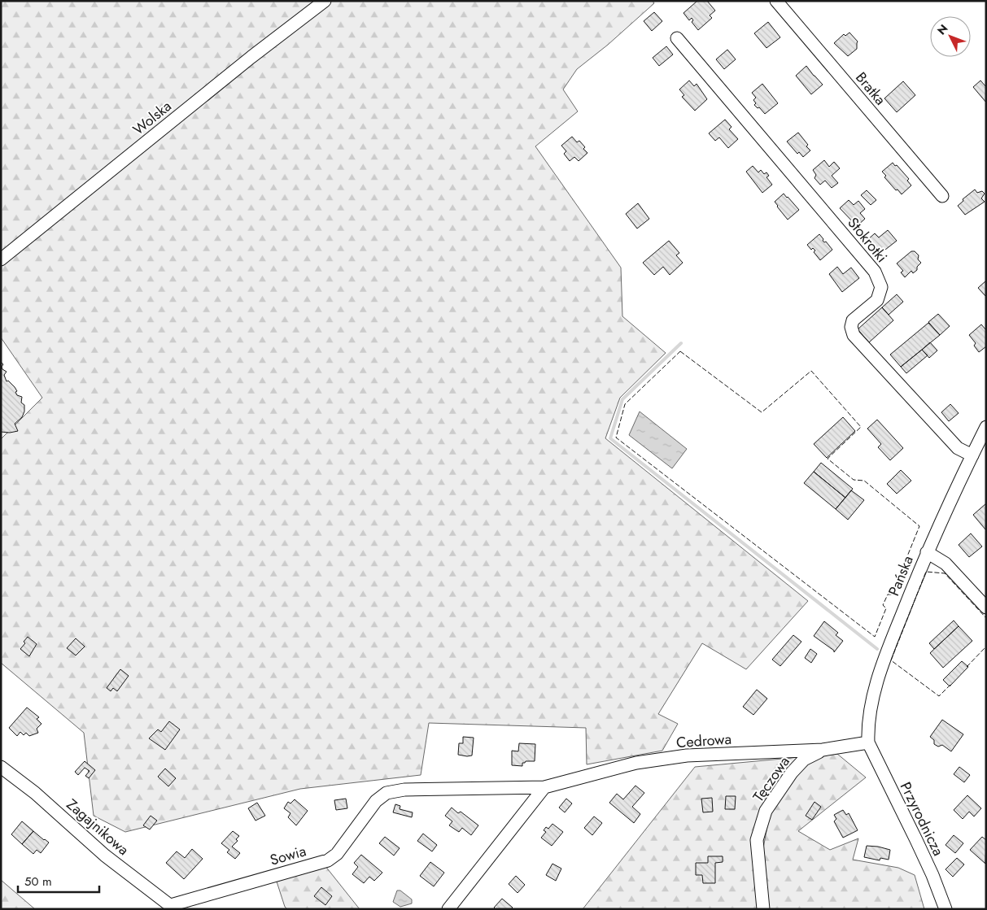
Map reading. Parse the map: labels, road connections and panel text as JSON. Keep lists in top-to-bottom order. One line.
{"streets":{"street":["Bratka","Wolska","Stokrotki","Pańska","Cedrowa","Tęczowa","Przyrodnicza","Zagajnikowa","Sowia"]},"crossings":[["Stokrotki","Pańska"],["Pańska","Cedrowa"],["Pańska","Przyrodnicza"],["Cedrowa","Tęczowa"],["Cedrowa","Przyrodnicza"],["Cedrowa","Sowia"],["Zagajnikowa","Sowia"]],"scale_bar":"50 m","north":"top left"}
